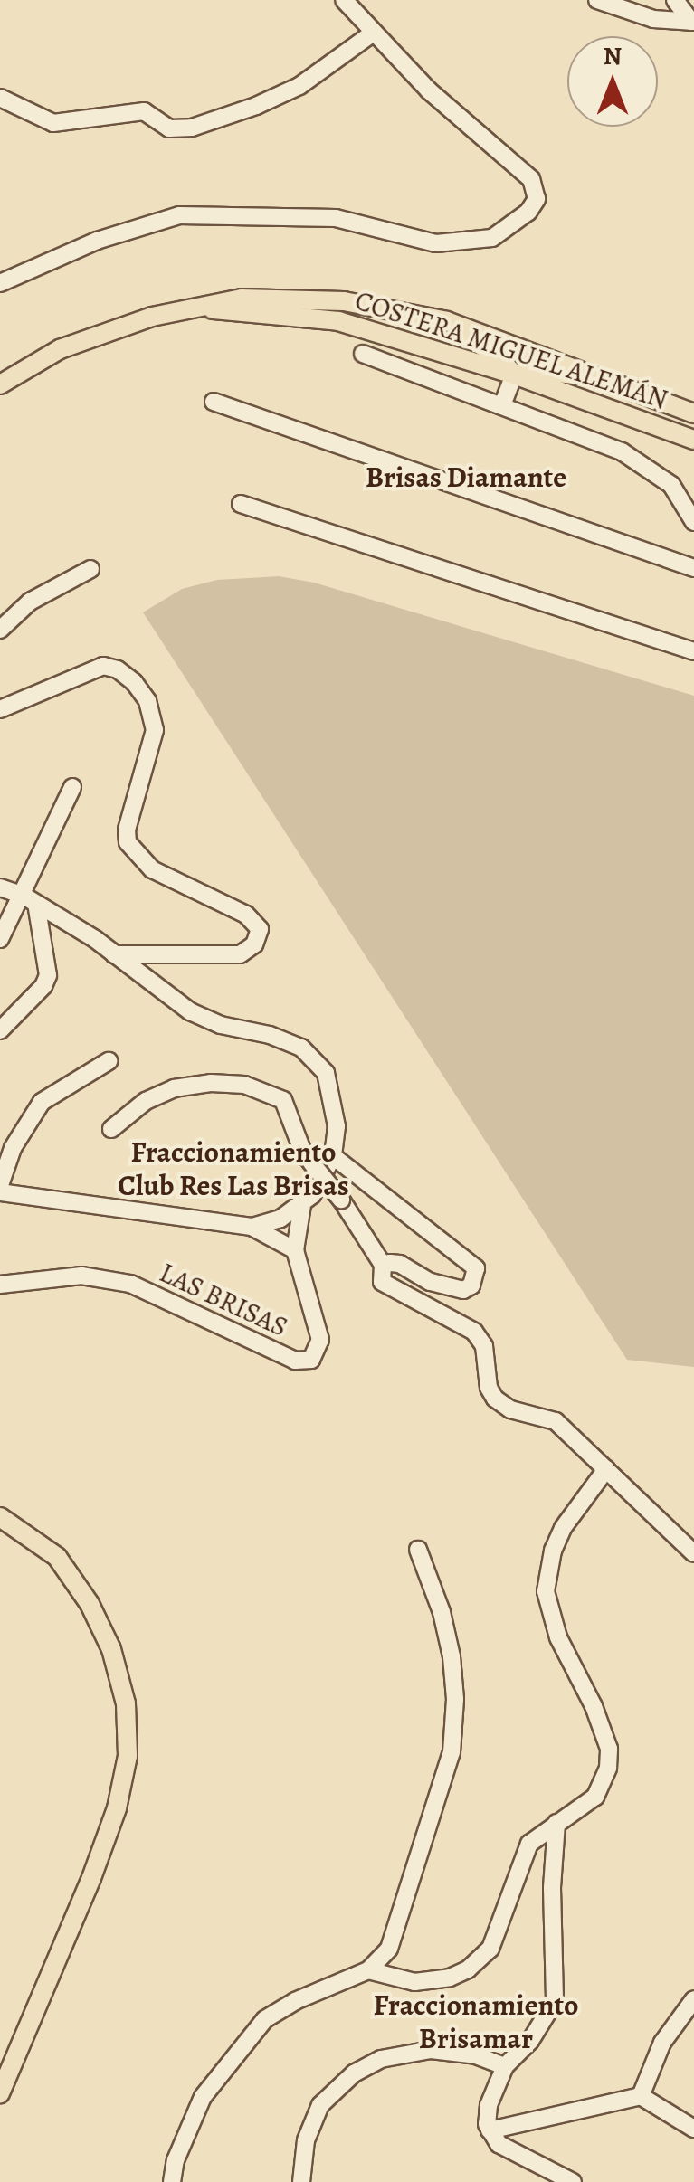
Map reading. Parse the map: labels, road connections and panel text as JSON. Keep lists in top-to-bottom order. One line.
{"streets":{"main road":["COSTERA MIGUEL ALEMÁN"],"street":["LAS BRISAS"]},"districts":["Brisas Diamante","Fraccionamiento Club Res Las Brisas","Fraccionamiento Brisamar"],"north":"top"}
